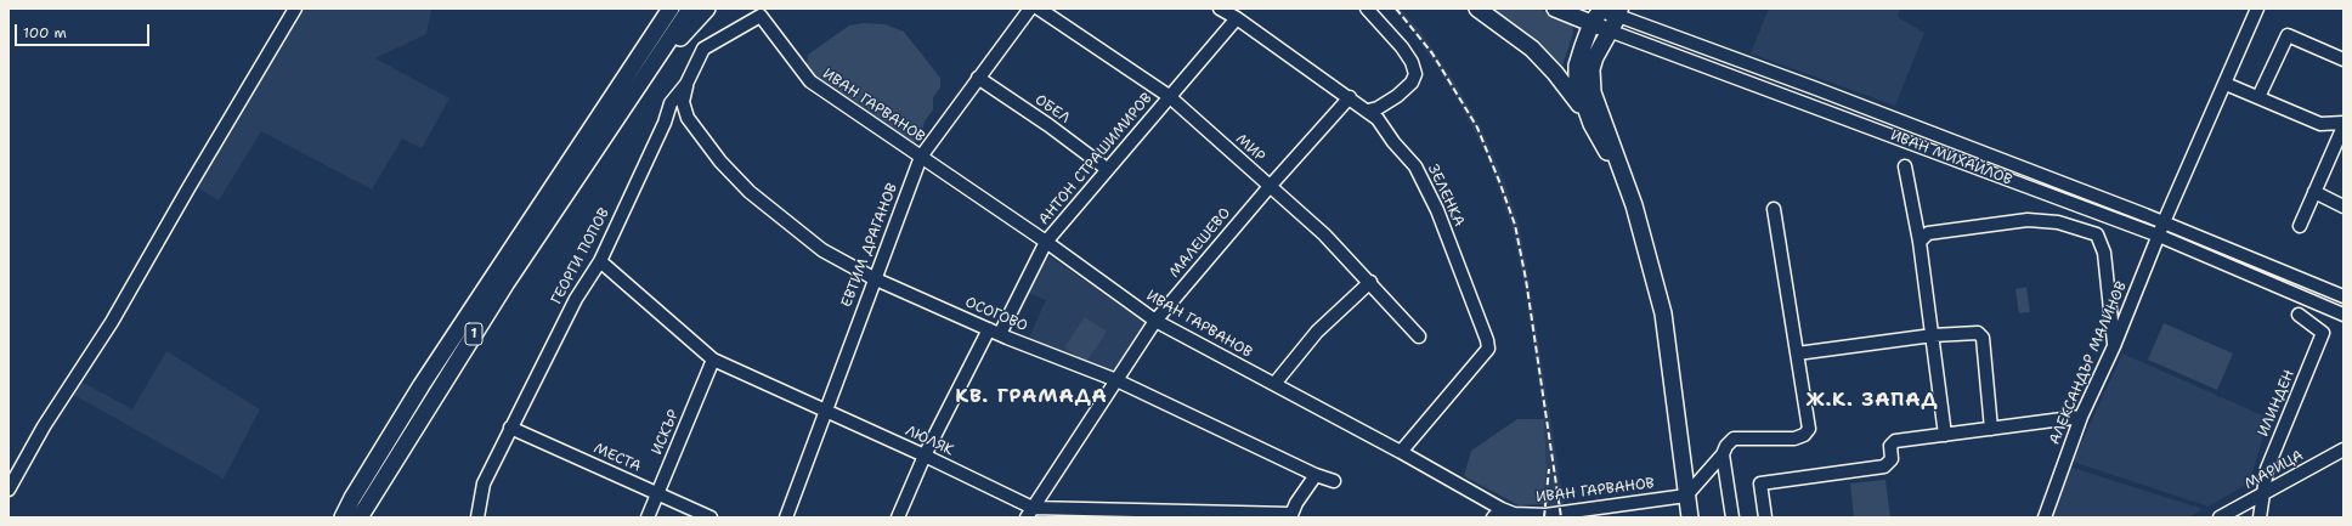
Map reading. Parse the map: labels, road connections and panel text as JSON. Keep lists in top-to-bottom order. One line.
{"streets":{"main road":["ИВАН МИХАЙЛОВ","1"],"street":["ИВАН ГАРВАНОВ","ОБЕЛ","МИР","АНТОН СТРАШИМИРОВ","ЗЕЛЕНКА","МАЛЕШЕВО","ЕВТИМ ДРАГАНОВ","ГЕОРГИ ПОПОВ","ОСОГОВО","АЛЕКСАНДЪР МАЛИНОВ","ИЛИНДЕН","ИСКЪР","ЛЮЛЯК","МЕСТА","МАРИЦА"]},"crossings":[["ИВАН ГАРВАНОВ","АНТОН СТРАШИМИРОВ"],["ИВАН ГАРВАНОВ","ЗЕЛЕНКА"],["ИВАН ГАРВАНОВ","МАЛЕШЕВО"],["ИВАН ГАРВАНОВ","ЕВТИМ ДРАГАНОВ"],["ИВАН ГАРВАНОВ","ГЕОРГИ ПОПОВ"],["ОБЕЛ","АНТОН СТРАШИМИРОВ"],["ОБЕЛ","ЕВТИМ ДРАГАНОВ"],["МИР","АНТОН СТРАШИМИРОВ"],["МИР","МАЛЕШЕВО"],["ИВАН МИХАЙЛОВ","АЛЕКСАНДЪР МАЛИНОВ"],["АНТОН СТРАШИМИРОВ","ЗЕЛЕНКА"],["АНТОН СТРАШИМИРОВ","ОСОГОВО"],["ЗЕЛЕНКА","МАЛЕШЕВО"],["МАЛЕШЕВО","ОСОГОВО"],["МАЛЕШЕВО","ЛЮЛЯК"],["ЕВТИМ ДРАГАНОВ","ОСОГОВО"],["ЕВТИМ ДРАГАНОВ","ЛЮЛЯК"],["ГЕОРГИ ПОПОВ","ЛЮЛЯК"],["ГЕОРГИ ПОПОВ","МЕСТА"],["ИЛИНДЕН","МАРИЦА"],["ИСКЪР","ЛЮЛЯК"],["ИСКЪР","МЕСТА"]],"districts":["КВ. ГРАМАДА","Ж.К. ЗАПАД"],"scale_bar":"100 m"}
